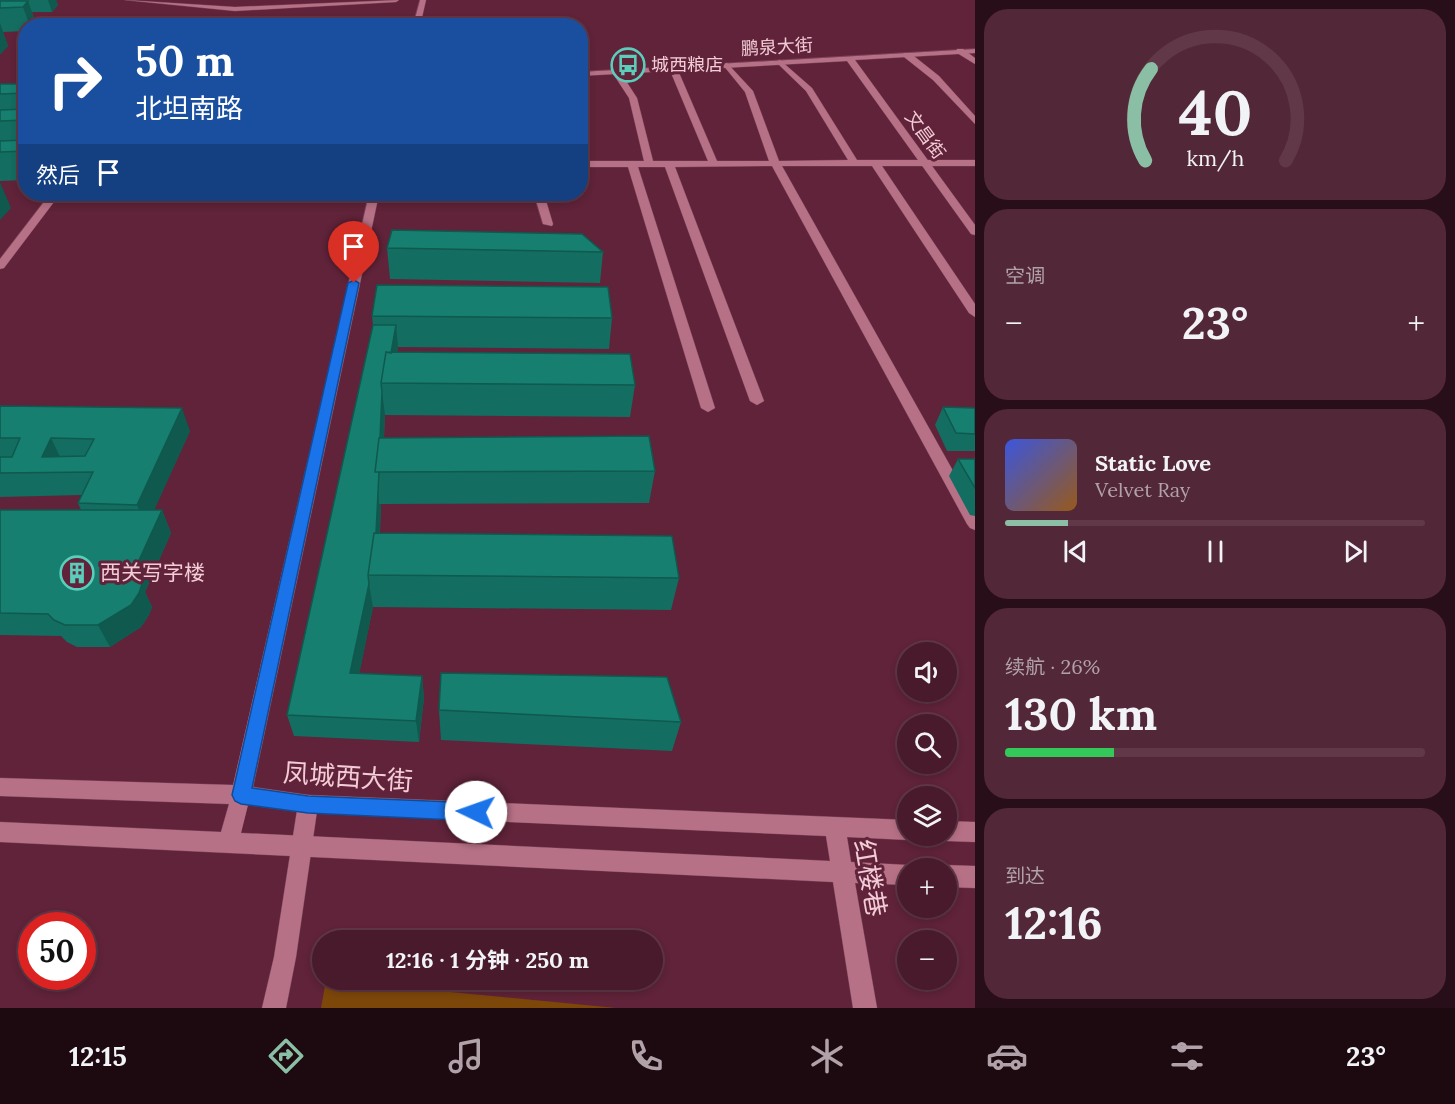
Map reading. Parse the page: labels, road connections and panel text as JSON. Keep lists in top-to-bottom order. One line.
{"streets":{"street":["鹏泉大街","文昌街","凤城西大街","红楼巷"]},"crossings":[["鹏泉大街","文昌街"],["凤城西大街","红楼巷"]],"places":{"bus stop":["城西粮店"],"building":["西关写字楼"]},"page":{"turn":["50 m","北坦南路"],"then":"然后","tile":["空调",["续航 · 26%","130 km"],["到达","12:16"]],"heat":["−","23°","+"],"song":["Static Love","Velvet Ray"],"map_buttons":["+","−"],"limit":"50","trip":"12:16 · 1 分钟 · 250 m","tabs":["12:15","23°"],"gauge":["40","km/h"]}}
